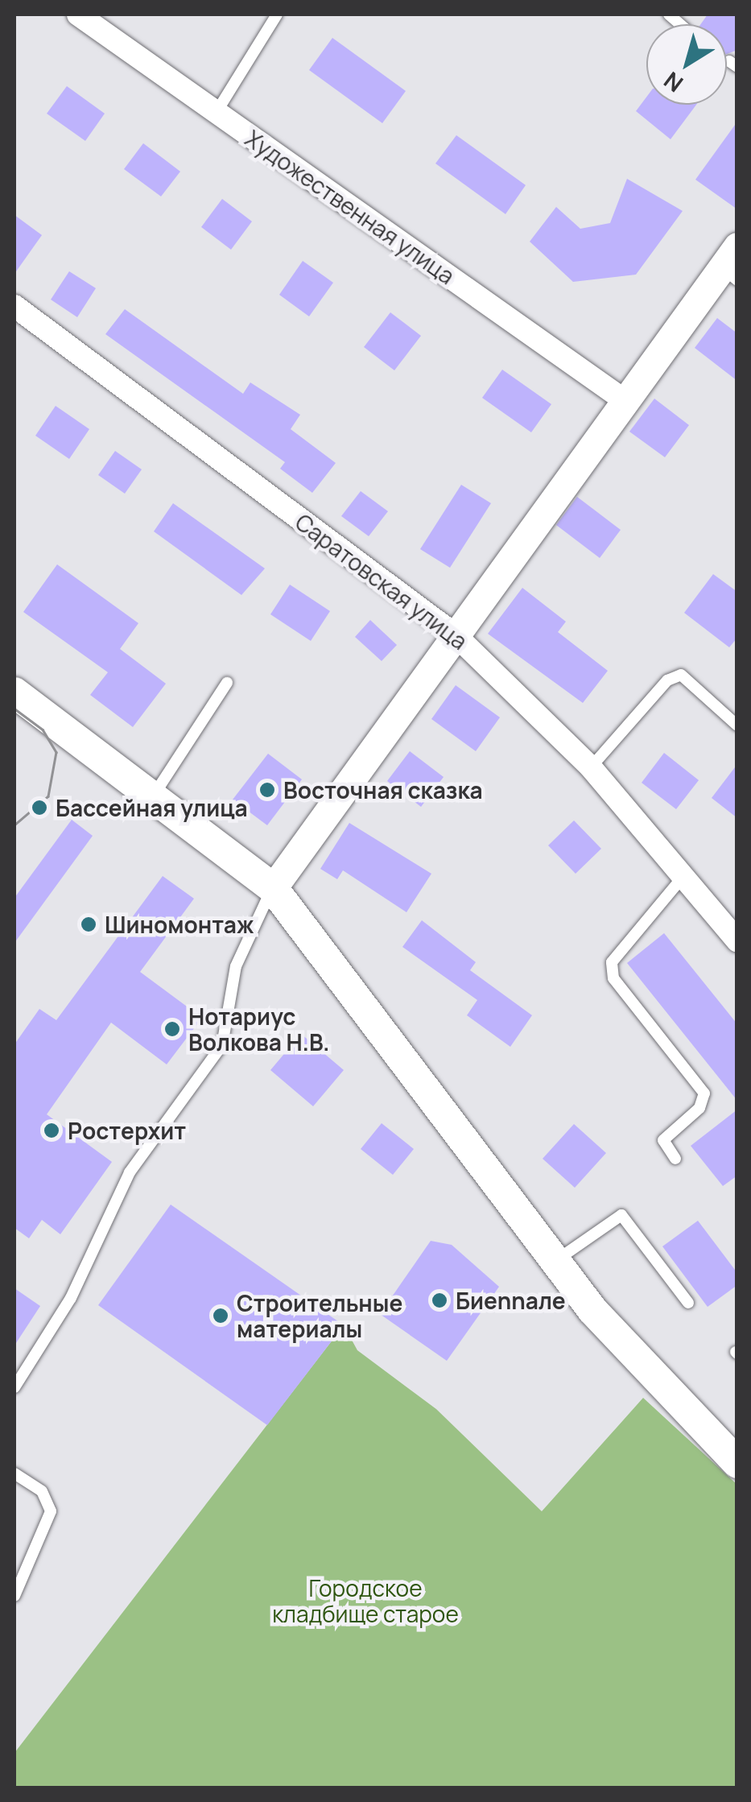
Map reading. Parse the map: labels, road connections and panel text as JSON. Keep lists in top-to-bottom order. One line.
{"streets":{"street":["Художественная улица","Саратовская улица"]},"parks":["Городское кладбище старое"],"places":["Восточная сказка","Бассейная улица","Шиномонтаж","Нотариус Волкова Н.В.","Ростерхит","Биеnnале","Строительные материалы"],"north":"bottom left"}
